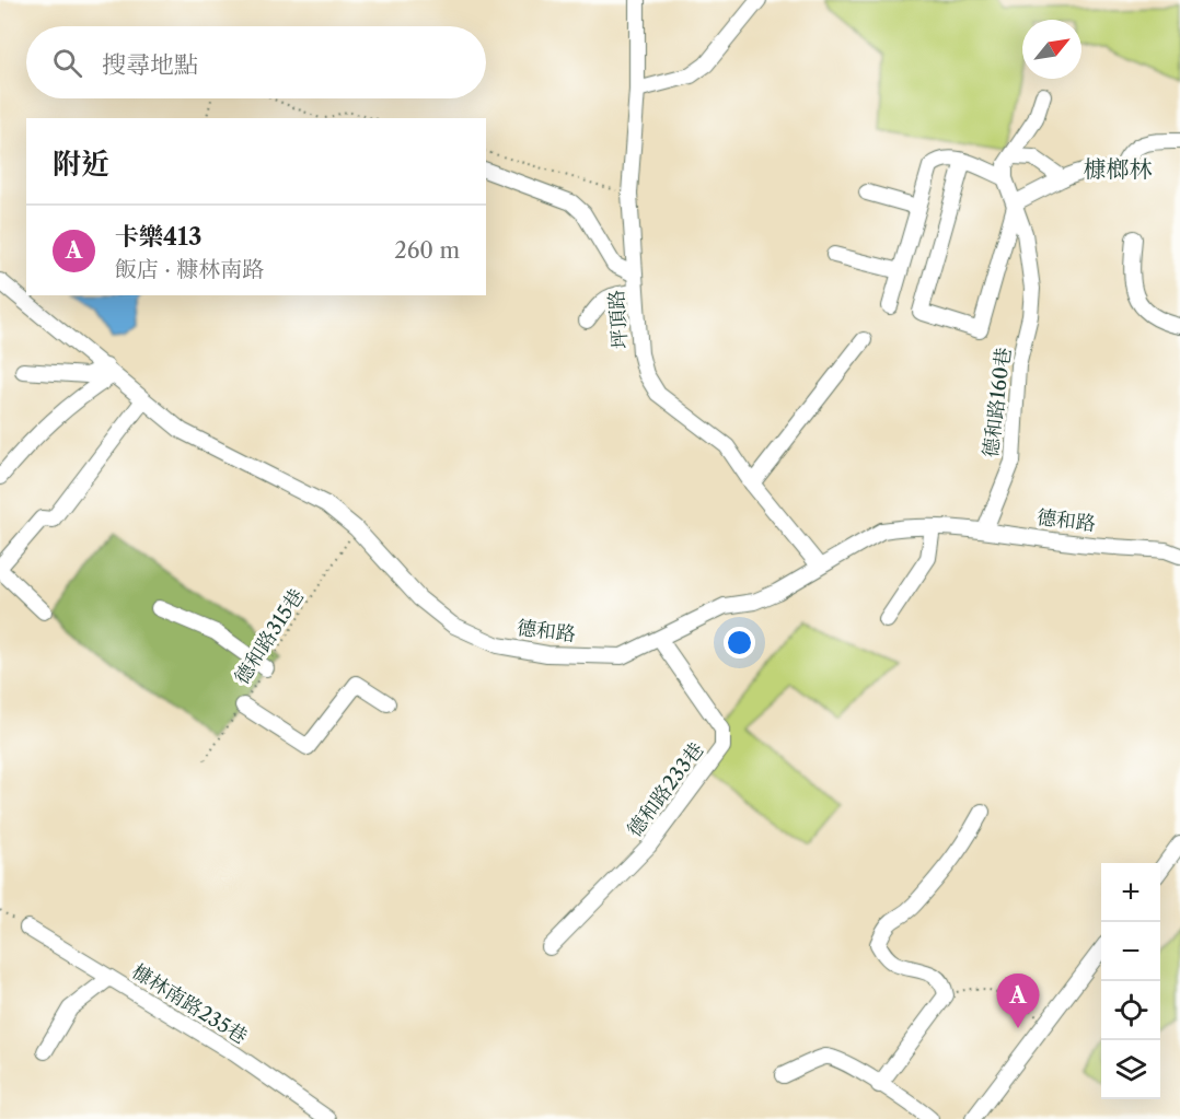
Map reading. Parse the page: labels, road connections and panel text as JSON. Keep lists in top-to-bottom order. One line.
{"streets":{"street":["坪頂路","德和路160巷","德和路","德和路233巷","槺林南路235巷"],"path":["德和路315巷"]},"crossings":[["坪頂路","德和路"],["德和路160巷","德和路"],["德和路","德和路315巷"],["德和路","德和路233巷"]],"districts":["槺榔林"],"north":"top right","page":{"search":"搜尋地點","heading":"附近","list":[{"mark":"A","name":"卡樂413","note":"飯店 · 糠林南路","value":"260 m"}],"map_buttons":["+","−"],"pins":"A"}}
